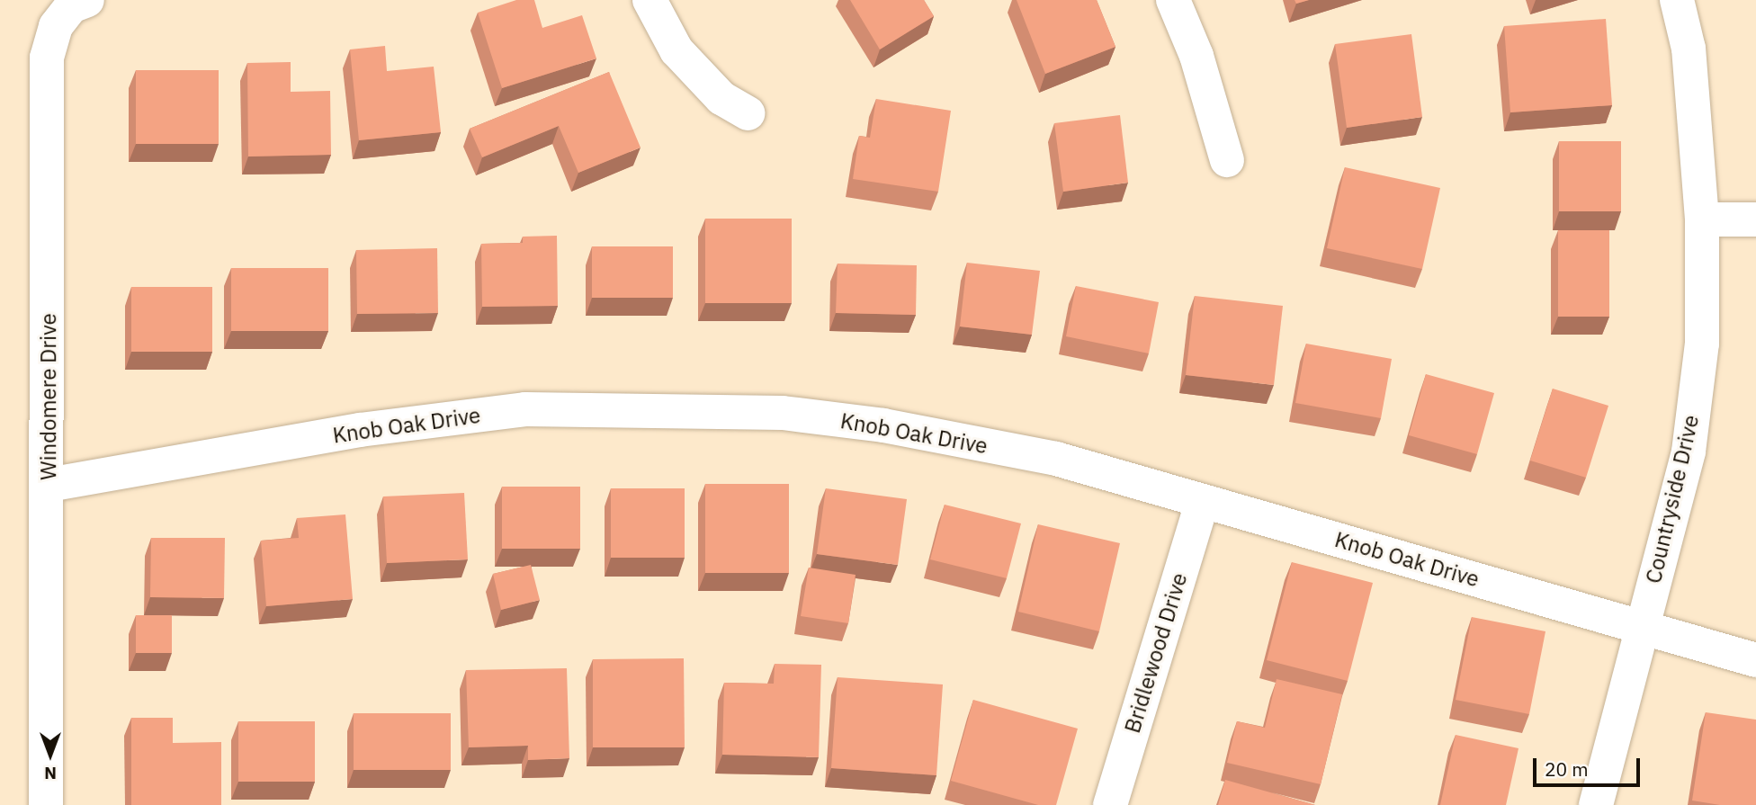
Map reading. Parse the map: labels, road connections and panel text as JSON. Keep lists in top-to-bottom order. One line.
{"streets":{"street":["Windomere Drive","Knob Oak Drive","Countryside Drive","Bridlewood Drive"]},"crossings":[["Windomere Drive","Knob Oak Drive"],["Knob Oak Drive","Countryside Drive"],["Knob Oak Drive","Bridlewood Drive"]],"scale_bar":"20 m","north":"bottom"}
